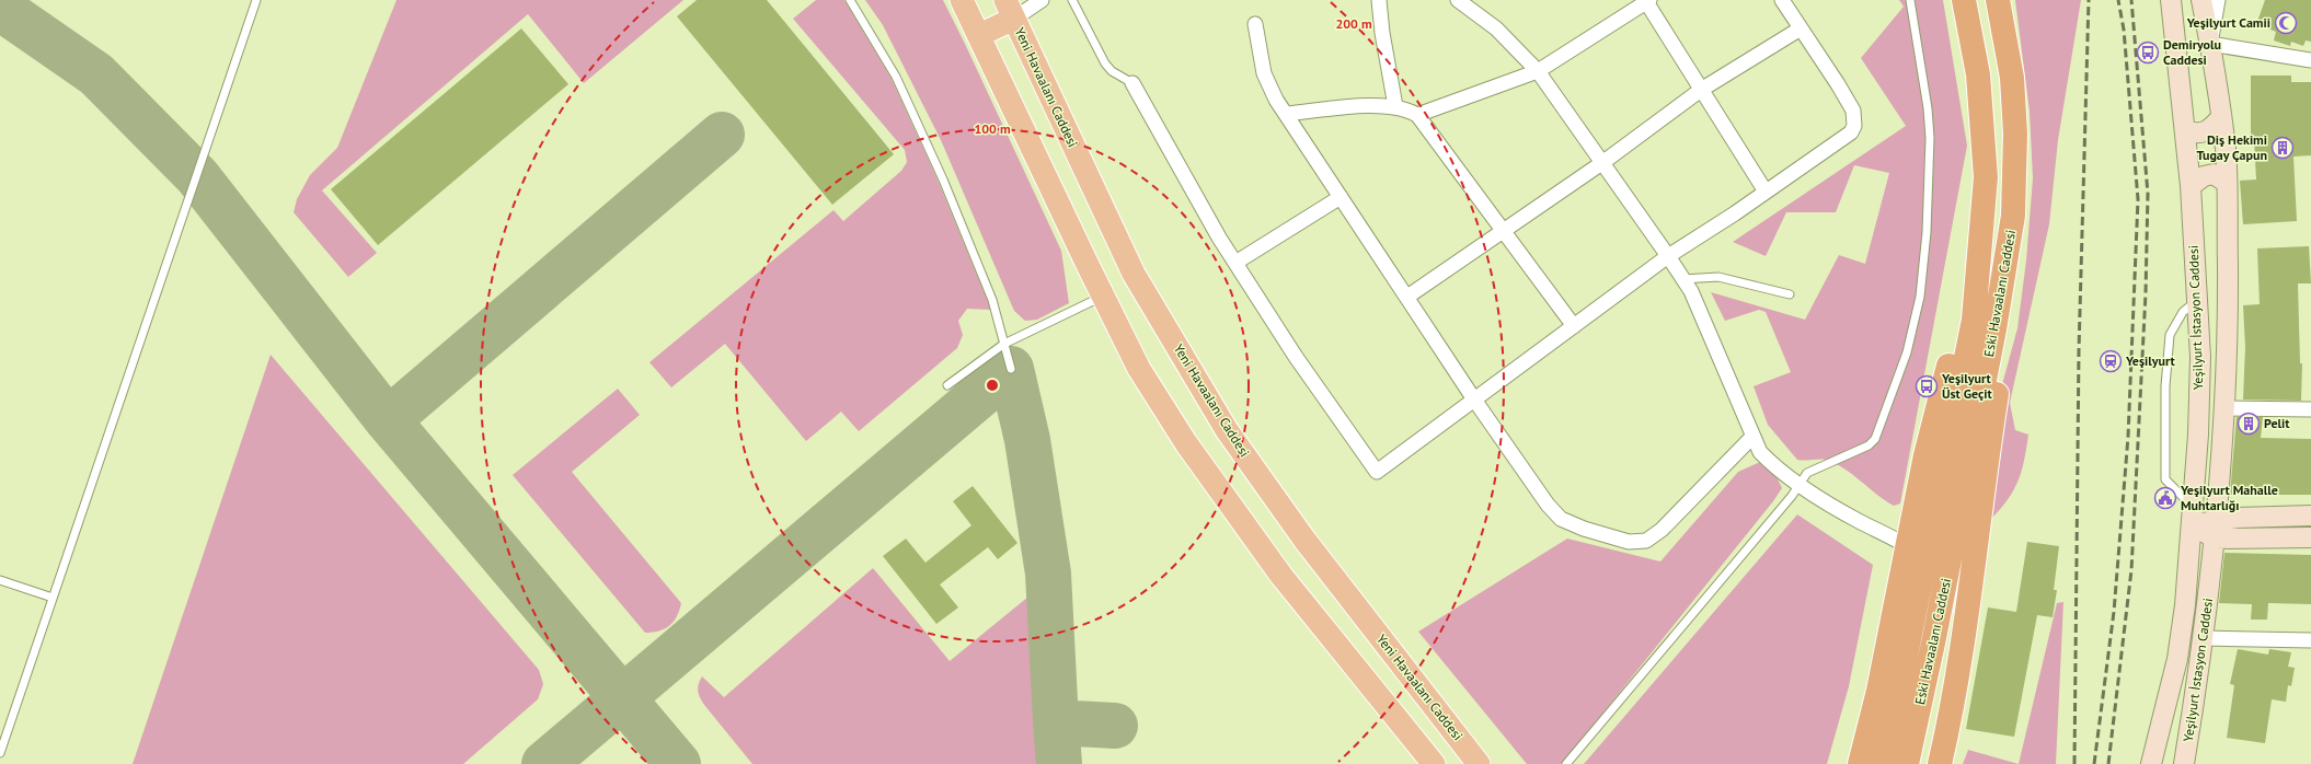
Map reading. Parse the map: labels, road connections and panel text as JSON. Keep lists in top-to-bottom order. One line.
{"streets":{"highway":["Eski Havaalanı Caddesi"],"main road":["Yeni Havaalanı Caddesi","Yeşilyurt İstasyon Caddesi"]},"places":{"mosque":["Yeşilyurt Camii"],"bus stop":["Demiryolu Caddesi","Yeşilyurt Üst Geçit"],"building":["Diş Hekimi Tugay Çapun","Pelit"],"station":["Yeşilyurt"],"public building":["Yeşilyurt Mahalle Muhtarlığı"]},"rings":["200 m","100 m"]}
